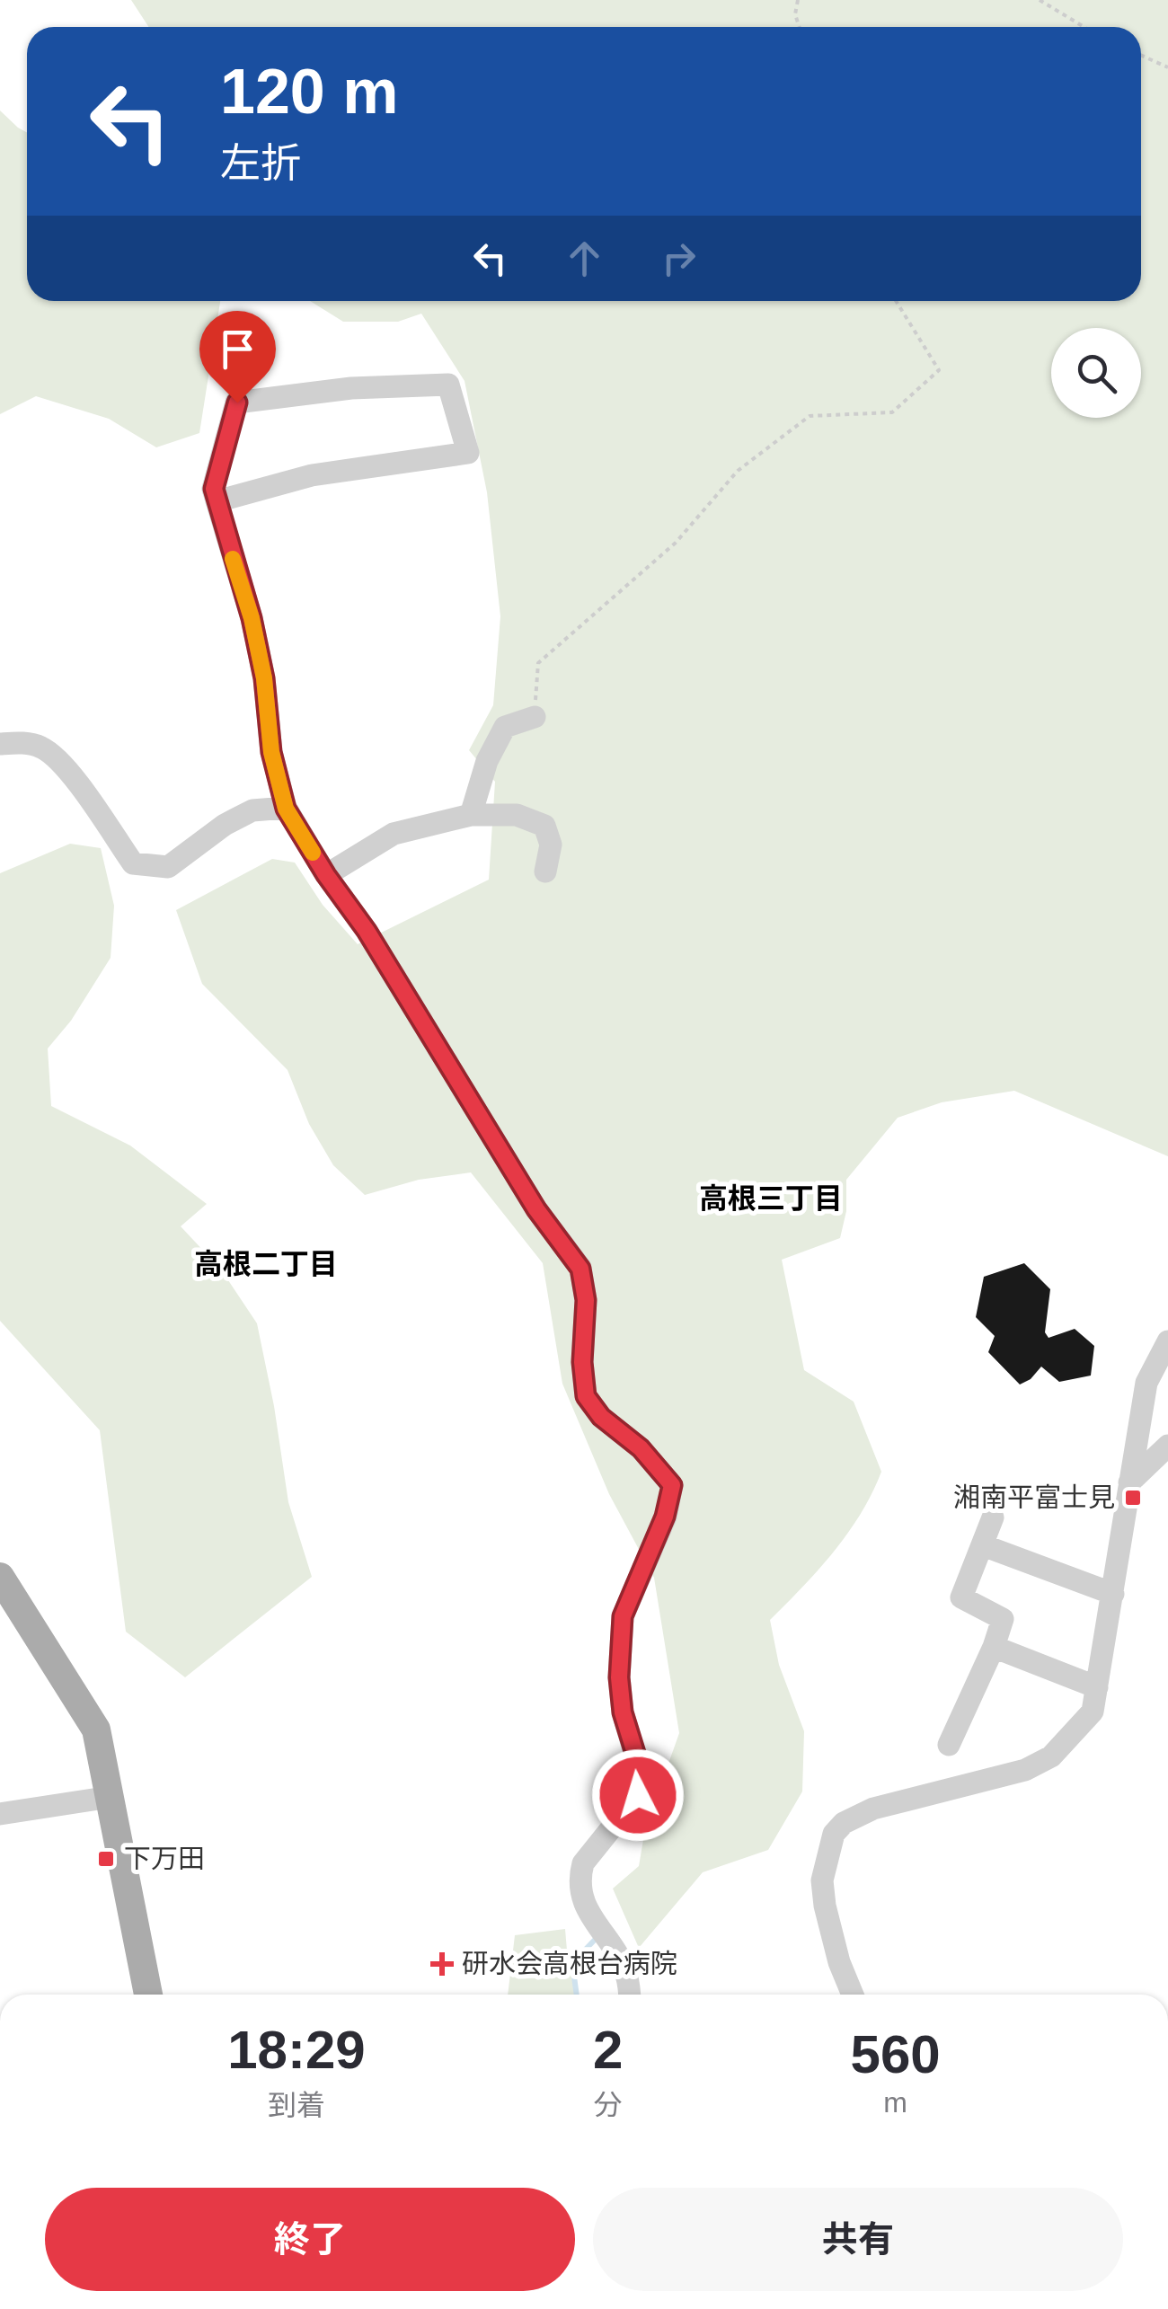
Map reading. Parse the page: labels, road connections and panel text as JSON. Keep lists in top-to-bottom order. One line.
{"districts":["高根三丁目","高根二丁目"],"places":{"transit":["湘南平富士見","下万田"],"health":["研水会高根台病院"]},"page":{"turn":["120 m","左折"],"eta":["18:29","到着","2","分","560","m"],"buttons":["終了","共有"]}}
